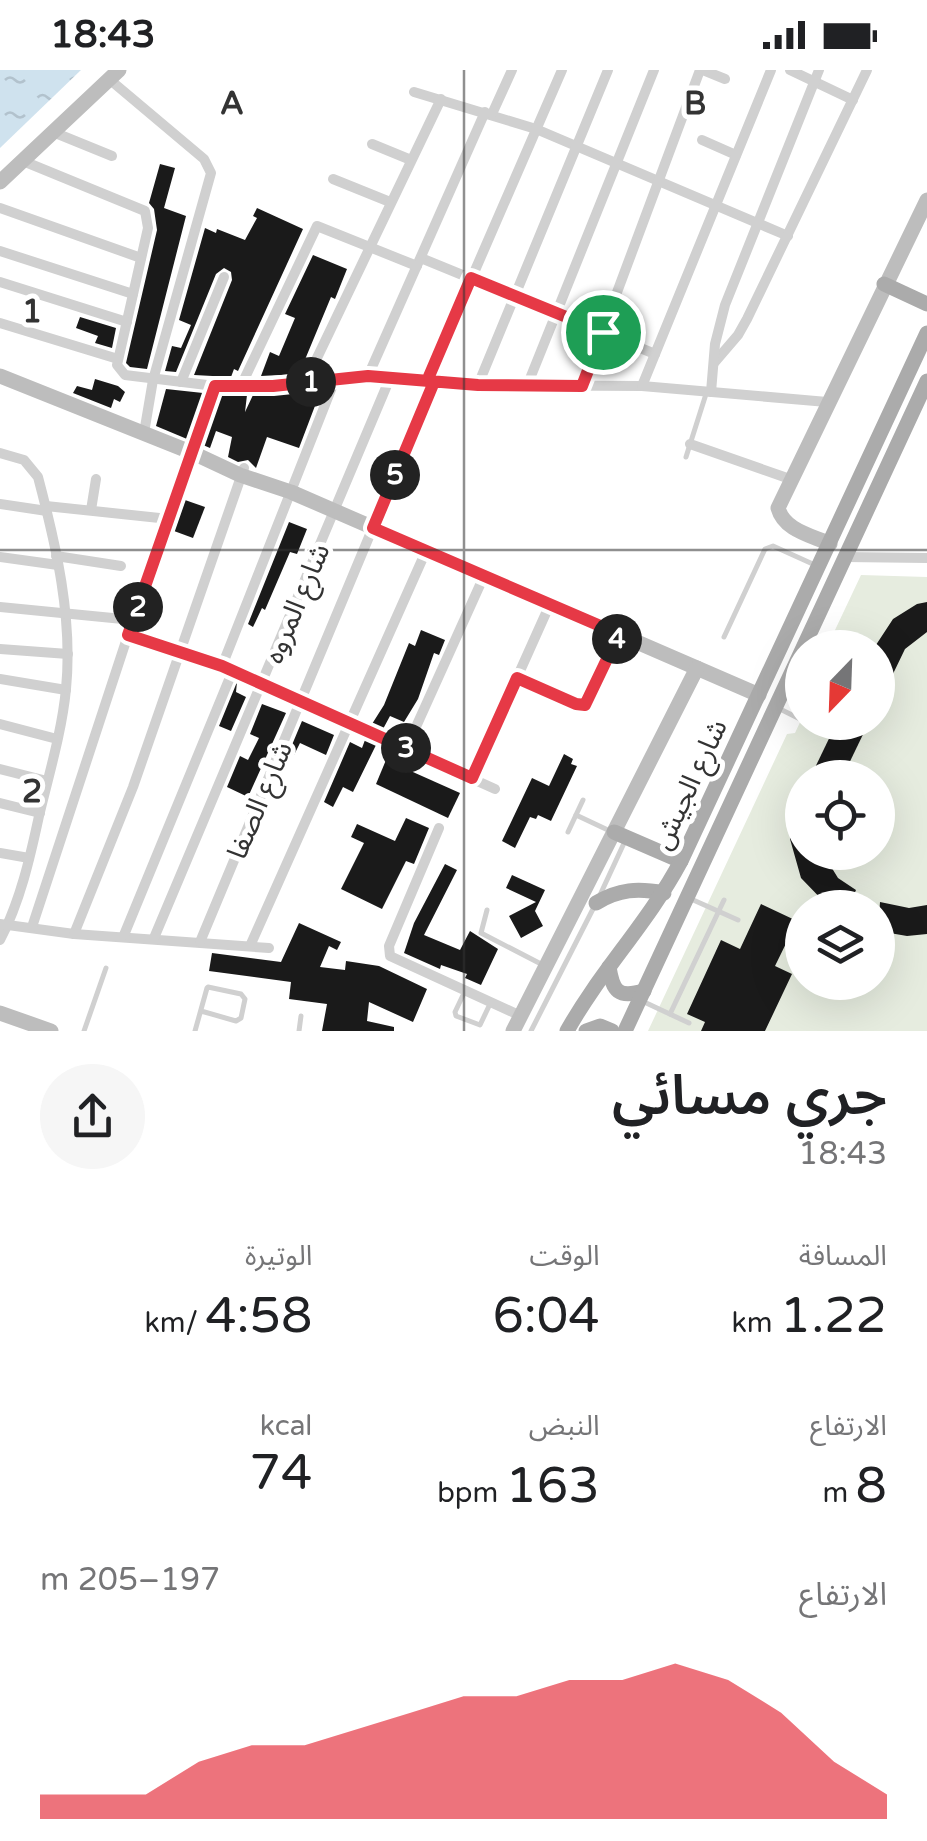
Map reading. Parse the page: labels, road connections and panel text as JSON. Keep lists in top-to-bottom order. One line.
{"streets":{"main road":["شارع الجيش"],"street":["شارع المروه","شارع الصفا"]},"north":"bottom left","page":{"status":"18:43","pins":["1","5","2","4","3"],"heading":["جري مسائي","18:43"],"stats":[["المسافة","1.22 km"],["الوقت","6:04"],["الوتيرة","4:58 /km"],["الارتفاع","8 m"],["النبض","163 bpm"],["kcal","74"]],"chart":["الارتفاع","197–205 m"]},"grid":{"columns":["A","B"],"rows":["1","2"]}}
